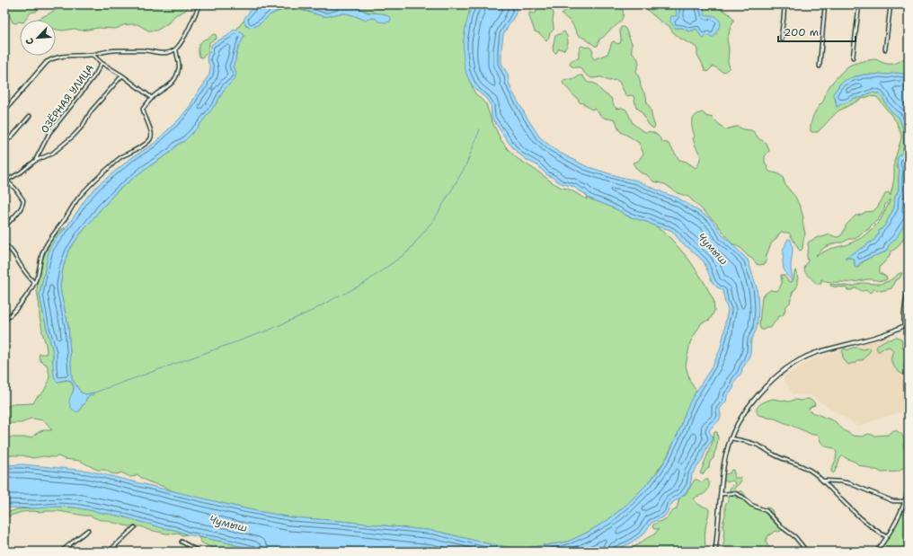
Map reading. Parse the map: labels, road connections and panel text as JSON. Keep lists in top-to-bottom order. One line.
{"streets":{"street":["ОЗЁРНАЯ УЛИЦА"]},"water":["Чумыш"],"scale_bar":"200 m","north":"bottom left"}
